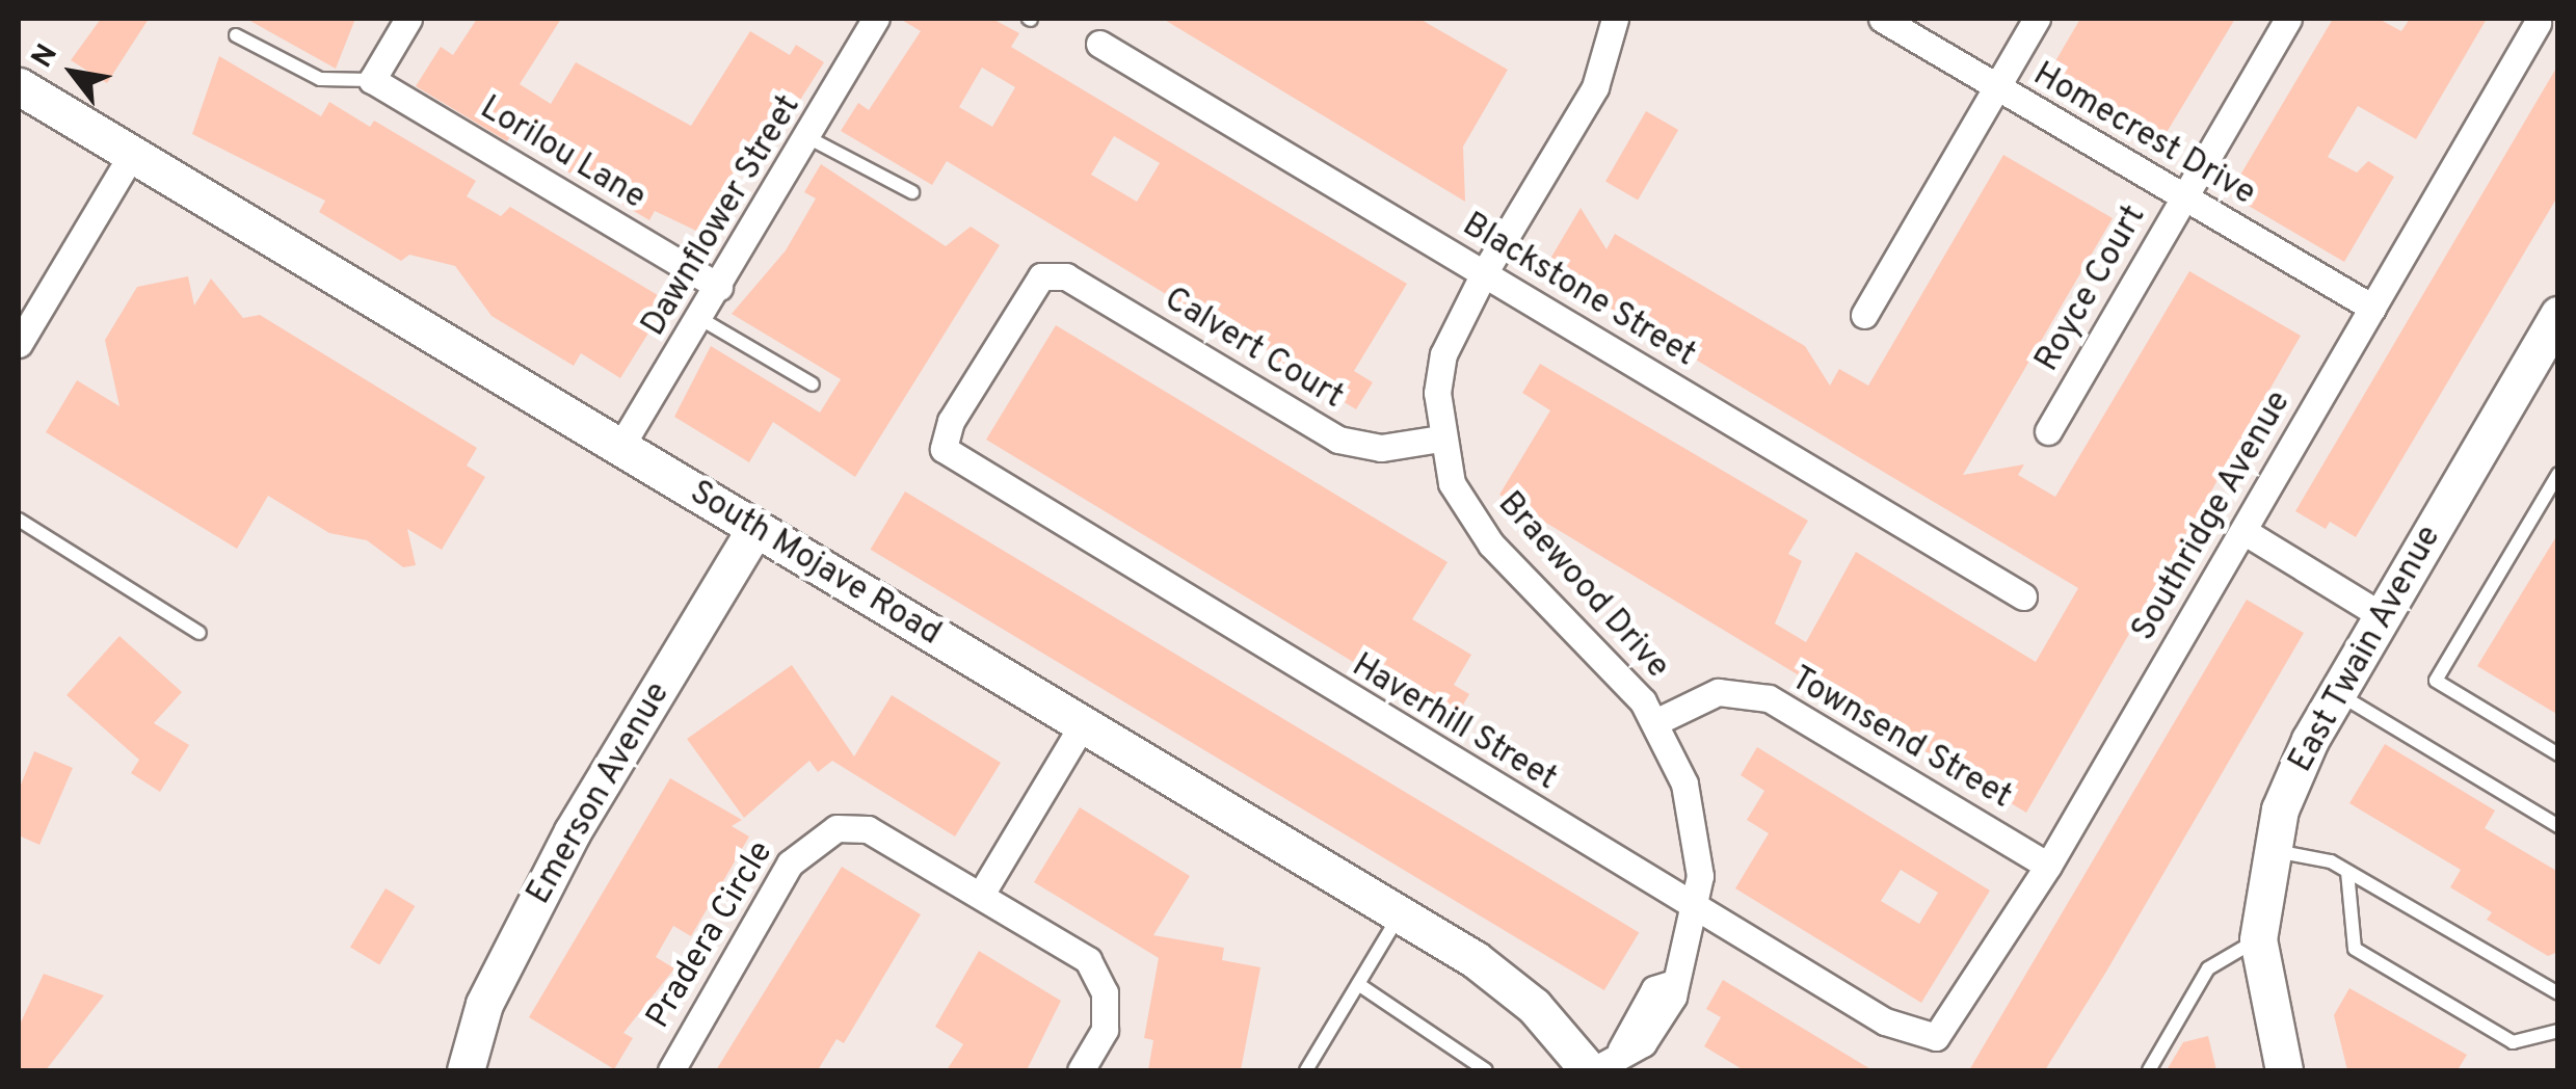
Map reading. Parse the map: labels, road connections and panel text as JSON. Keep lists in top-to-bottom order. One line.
{"streets":{"street":["Homecrest Drive","Lorilou Lane","Dawnflower Street","Royce Court","Blackstone Street","Calvert Court","Southridge Avenue","South Mojave Road","Braewood Drive","East Twain Avenue","Haverhill Street","Townsend Street","Emerson Avenue","Pradera Circle"]},"crossings":[["Homecrest Drive","Royce Court"],["Homecrest Drive","Southridge Avenue"],["Lorilou Lane","Dawnflower Street"],["Dawnflower Street","South Mojave Road"],["Blackstone Street","Braewood Drive"],["Calvert Court","Braewood Drive"],["Calvert Court","Haverhill Street"],["Southridge Avenue","Haverhill Street"],["Southridge Avenue","Townsend Street"],["South Mojave Road","Braewood Drive"],["South Mojave Road","Emerson Avenue"],["Braewood Drive","Haverhill Street"],["Braewood Drive","Townsend Street"]],"north":"top left"}
